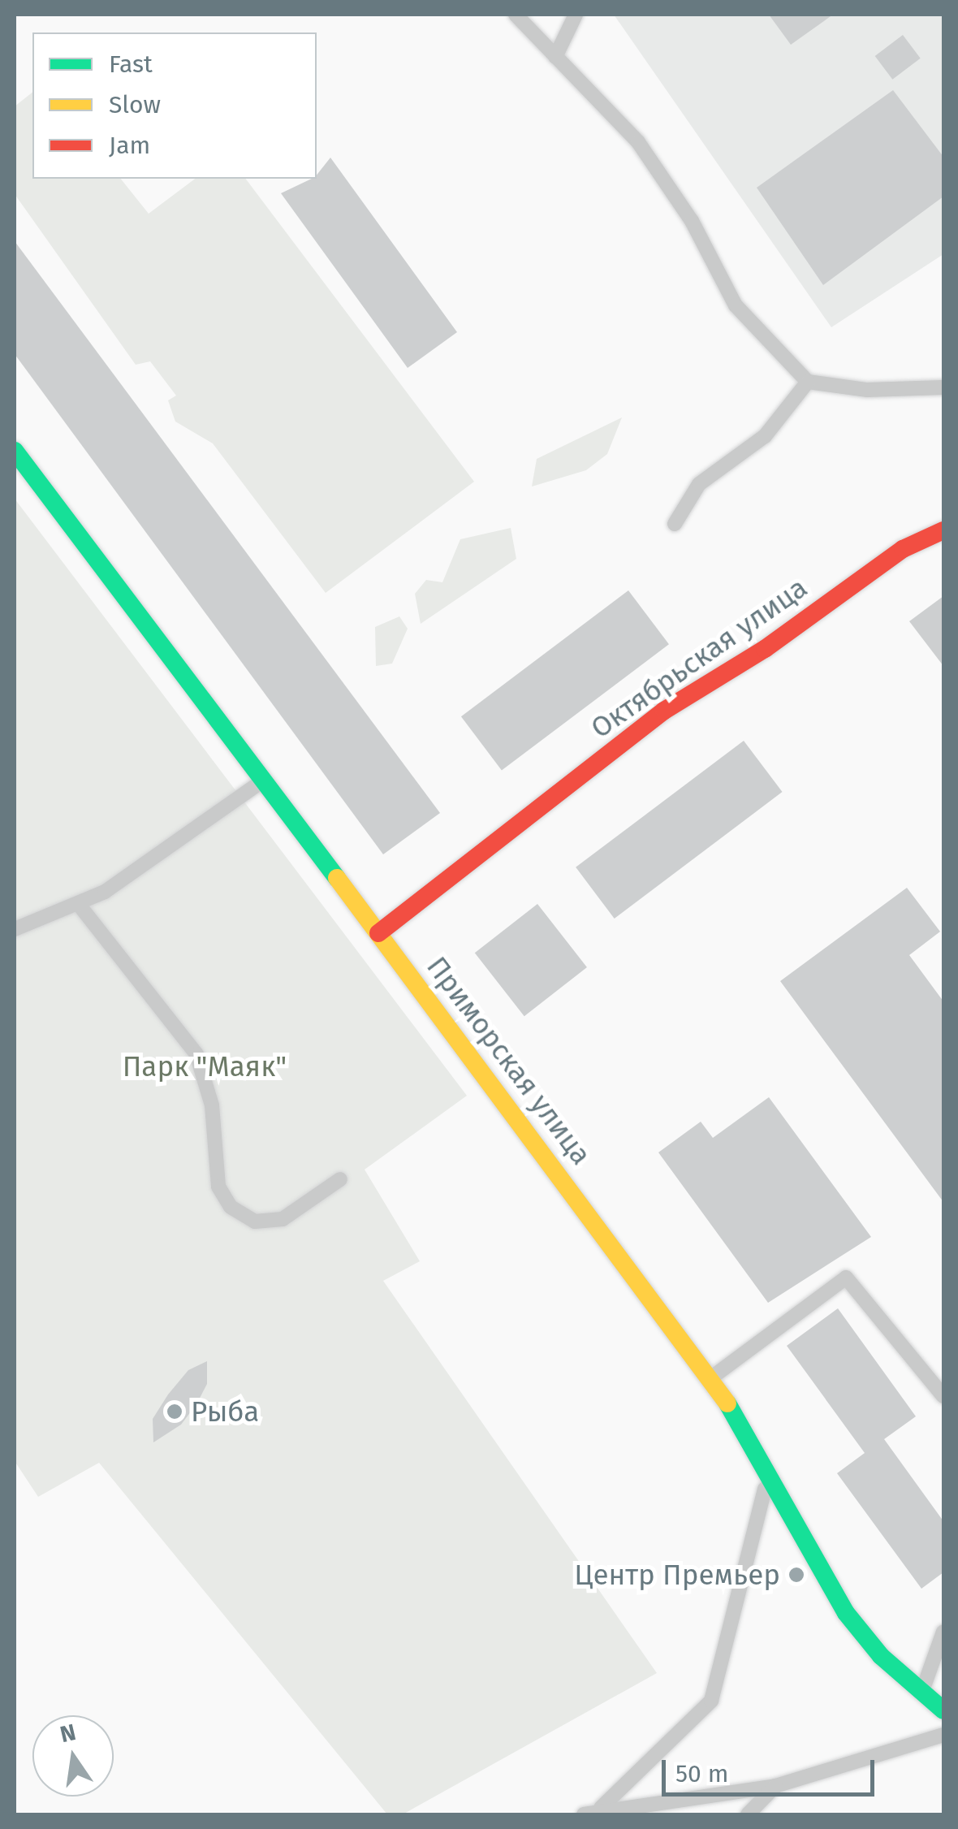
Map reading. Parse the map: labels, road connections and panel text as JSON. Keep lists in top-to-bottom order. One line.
{"streets":{"street":["Октябрьская улица","Приморская улица"]},"crossings":[["Октябрьская улица","Приморская улица"]],"parks":["Парк \"Маяк\""],"places":["Рыба","Центр Премьер"],"legend":["Fast","Slow","Jam"],"scale_bar":"50 m","north":"top"}
